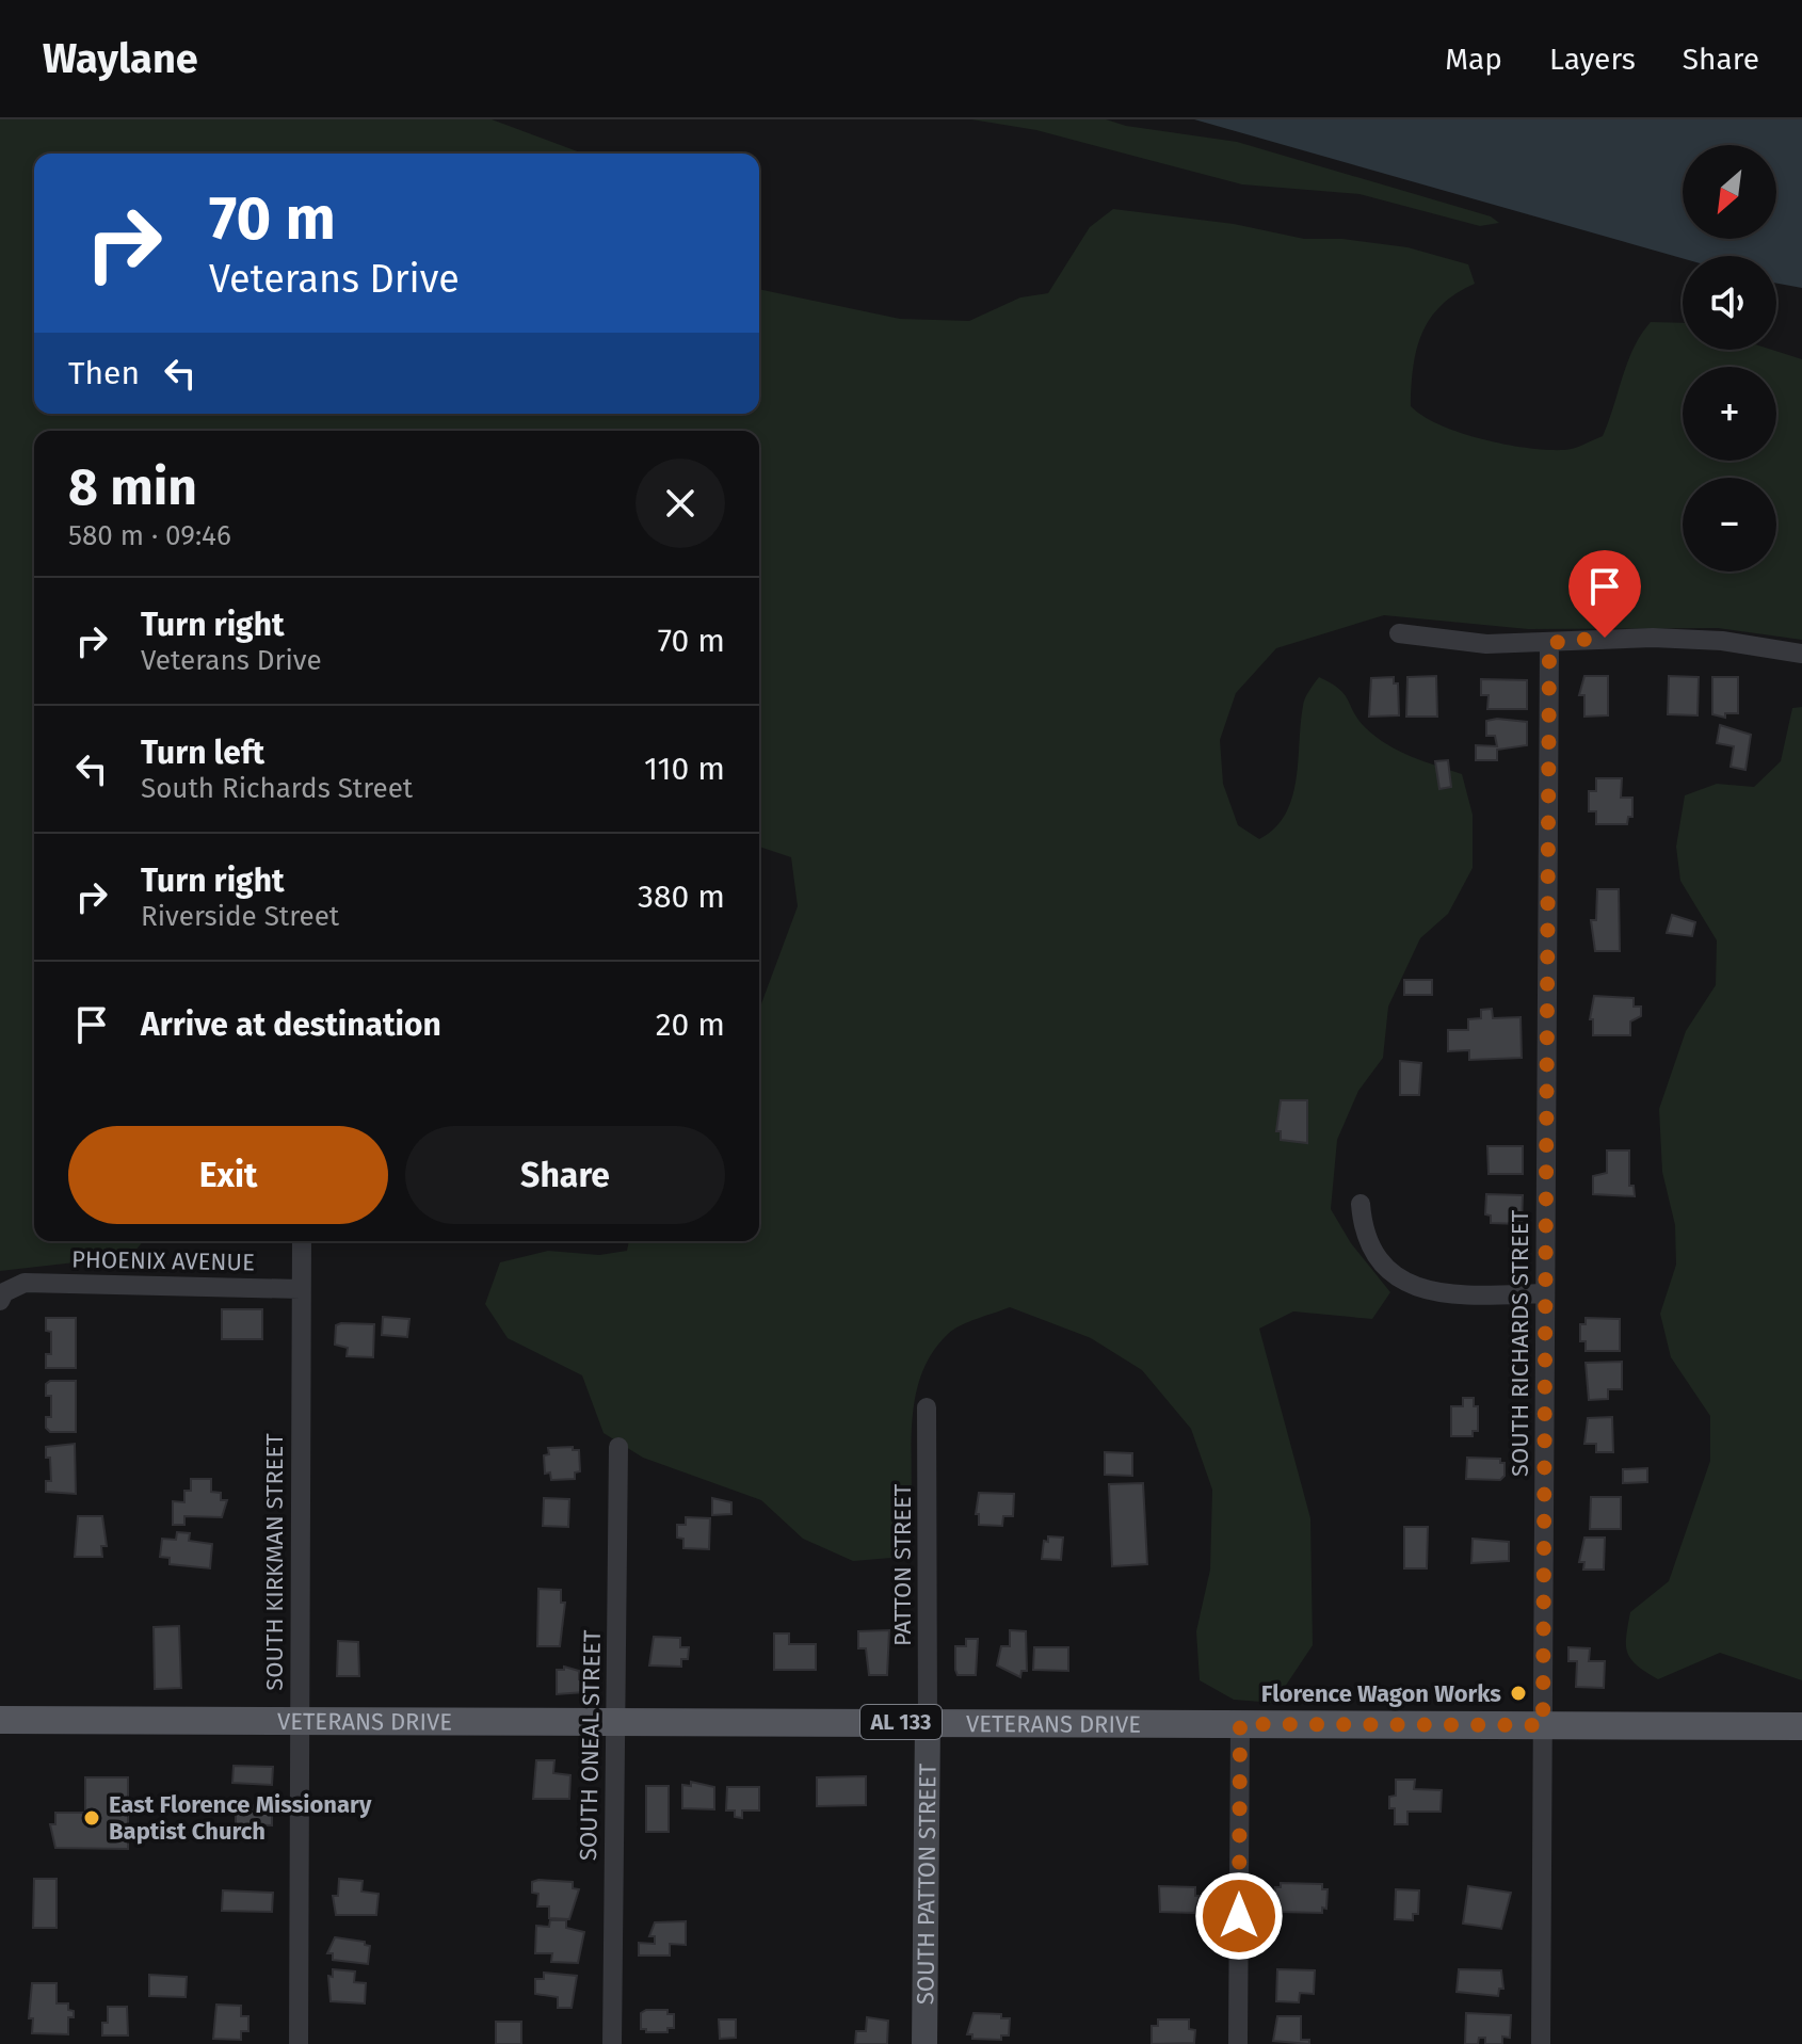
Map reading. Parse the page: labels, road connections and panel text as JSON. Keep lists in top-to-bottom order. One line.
{"streets":{"main road":["VETERANS DRIVE","AL 133"],"street":["PHOENIX AVENUE","SOUTH RICHARDS STREET","SOUTH KIRKMAN STREET","PATTON STREET","SOUTH ONEAL STREET","SOUTH PATTON STREET"]},"crossings":[["PHOENIX AVENUE","SOUTH KIRKMAN STREET"],["SOUTH RICHARDS STREET","VETERANS DRIVE"],["SOUTH KIRKMAN STREET","VETERANS DRIVE"],["PATTON STREET","VETERANS DRIVE"],["PATTON STREET","SOUTH PATTON STREET"],["VETERANS DRIVE","SOUTH ONEAL STREET"],["VETERANS DRIVE","SOUTH PATTON STREET"]],"places":["Florence Wagon Works","East Florence Missionary Baptist Church"],"north":"bottom left","page":{"header":"Waylane","nav":["Map","Layers","Share"],"map_buttons":["+","−"],"turn":["70 m","Veterans Drive"],"then":"Then","heading":["8 min","580 m · 09:46"],"list":[{"name":"Turn right","note":"Veterans Drive","value":"70 m"},{"name":"Turn left","note":"South Richards Street","value":"110 m"},{"name":"Turn right","note":"Riverside Street","value":"380 m"},{"name":"Arrive at destination","value":"20 m"}],"buttons":["Exit","Share"]}}
